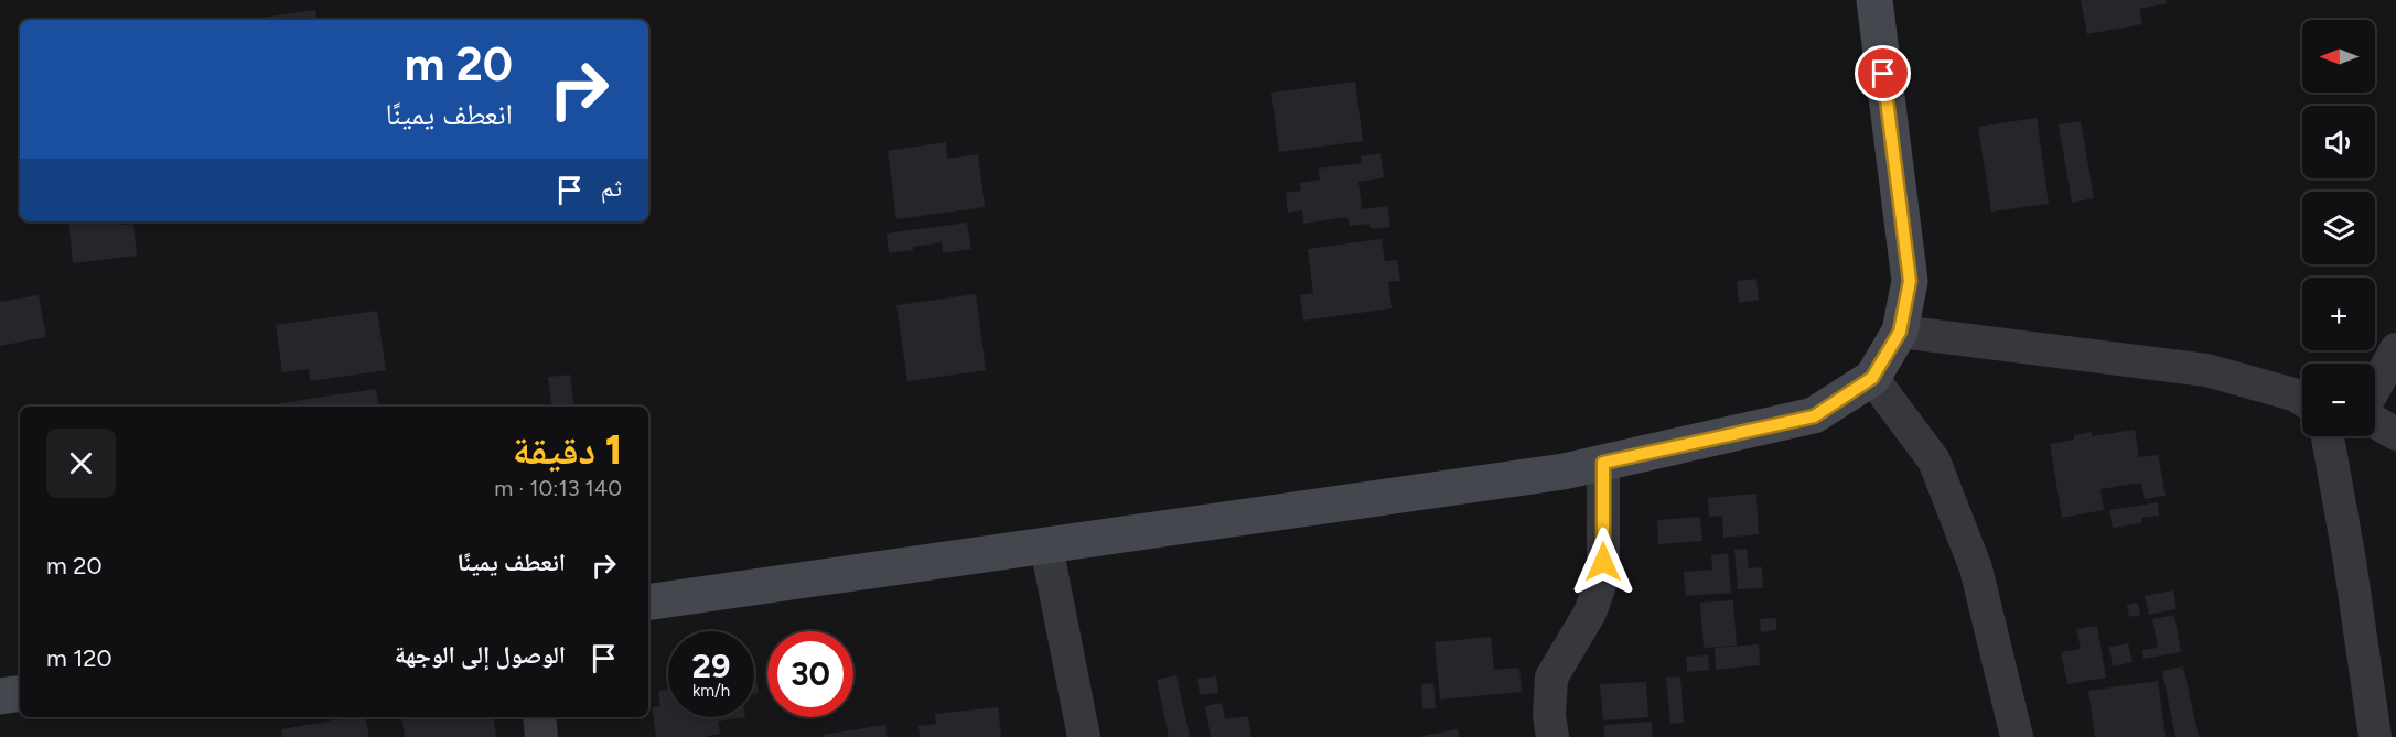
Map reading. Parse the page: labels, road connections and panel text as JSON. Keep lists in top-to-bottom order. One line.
{"north":"left","page":{"map_buttons":["+","−"],"turn":["20 m","انعطف يمينًا"],"then":"ثم","heading":["1 دقيقة","140 m · 10:13"],"list":[{"name":"انعطف يمينًا","value":"20 m"},{"name":"الوصول إلى الوجهة","value":"120 m"}],"speed":"29 km/h","limit":"30"}}
